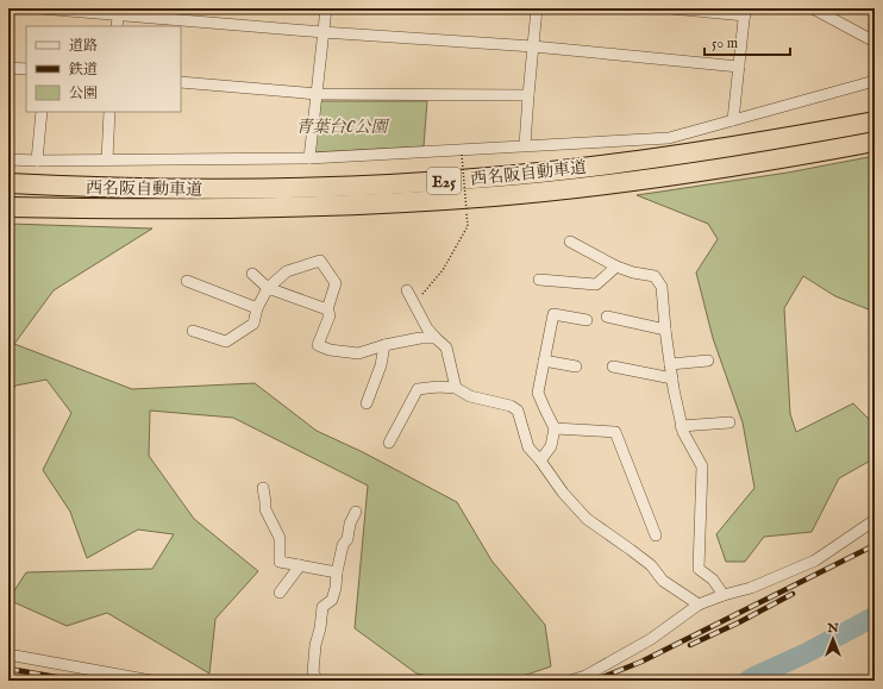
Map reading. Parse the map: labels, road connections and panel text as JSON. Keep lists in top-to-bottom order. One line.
{"streets":{"highway":["西名阪自動車道","E25"]},"parks":["青葉台C公園"],"legend":["道路","鉄道","公園"],"scale_bar":"50 m","north":"top"}
